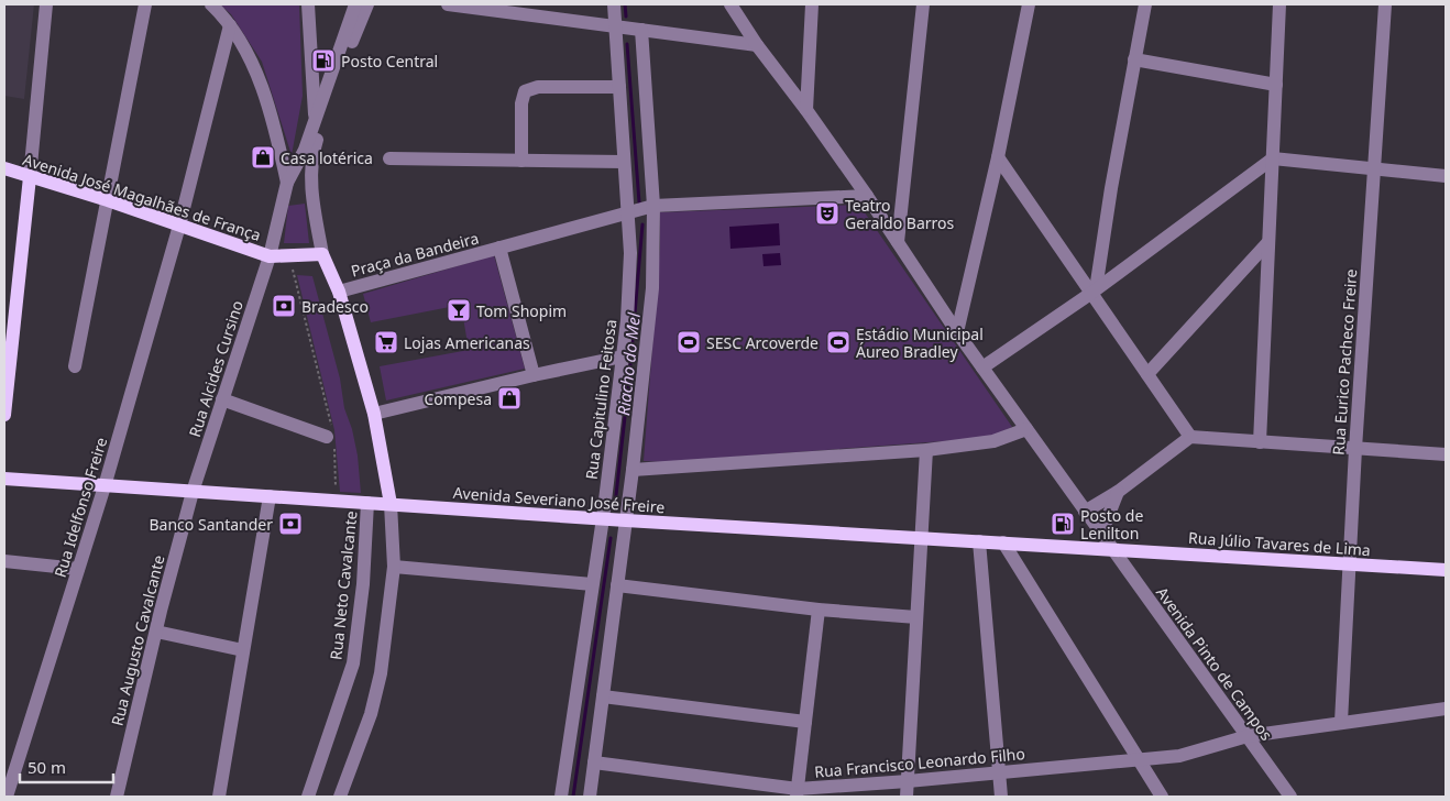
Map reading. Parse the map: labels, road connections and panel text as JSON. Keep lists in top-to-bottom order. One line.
{"streets":{"main road":["Avenida José Magalhães de França","Praça da Bandeira","Avenida Severiano José Freire","Rua Júlio Tavares de Lima"],"street":["Rua Eurico Pacheco Freire","Rua Alcides Cursino","Rua Capitulino Feitosa","Rua Idelfonso Freire","Rua Neto Cavalcante","Rua Augusto Cavalcante","Avenida Pinto de Campos","Rua Francisco Leonardo Filho"]},"crossings":[["Avenida José Magalhães de França","Praça da Bandeira"],["Avenida José Magalhães de França","Rua Alcides Cursino"],["Avenida José Magalhães de França","Rua Idelfonso Freire"],["Praça da Bandeira","Avenida Severiano José Freire"],["Rua Eurico Pacheco Freire","Rua Júlio Tavares de Lima"],["Rua Eurico Pacheco Freire","Rua Francisco Leonardo Filho"],["Rua Alcides Cursino","Avenida Severiano José Freire"],["Rua Alcides Cursino","Rua Augusto Cavalcante"],["Rua Capitulino Feitosa","Avenida Severiano José Freire"],["Avenida Severiano José Freire","Rua Idelfonso Freire"],["Avenida Severiano José Freire","Rua Júlio Tavares de Lima"],["Avenida Severiano José Freire","Rua Neto Cavalcante"],["Avenida Severiano José Freire","Rua Augusto Cavalcante"],["Avenida Severiano José Freire","Avenida Pinto de Campos"],["Rua Júlio Tavares de Lima","Avenida Pinto de Campos"],["Avenida Pinto de Campos","Rua Francisco Leonardo Filho"]],"water":["Riacho do Mel"],"places":{"fuel station":["Posto Central","Posto de Lenilton"],"shop":["Casa lotérica","Compesa"],"theatre":["Teatro Geraldo Barros"],"bank":["Bradesco","Banco Santander"],"bar":["Tom Shopim"],"supermarket":["Lojas Americanas"],"sports":["SESC Arcoverde","Estádio Municipal Áureo Bradley"]},"scale_bar":"50 m"}
